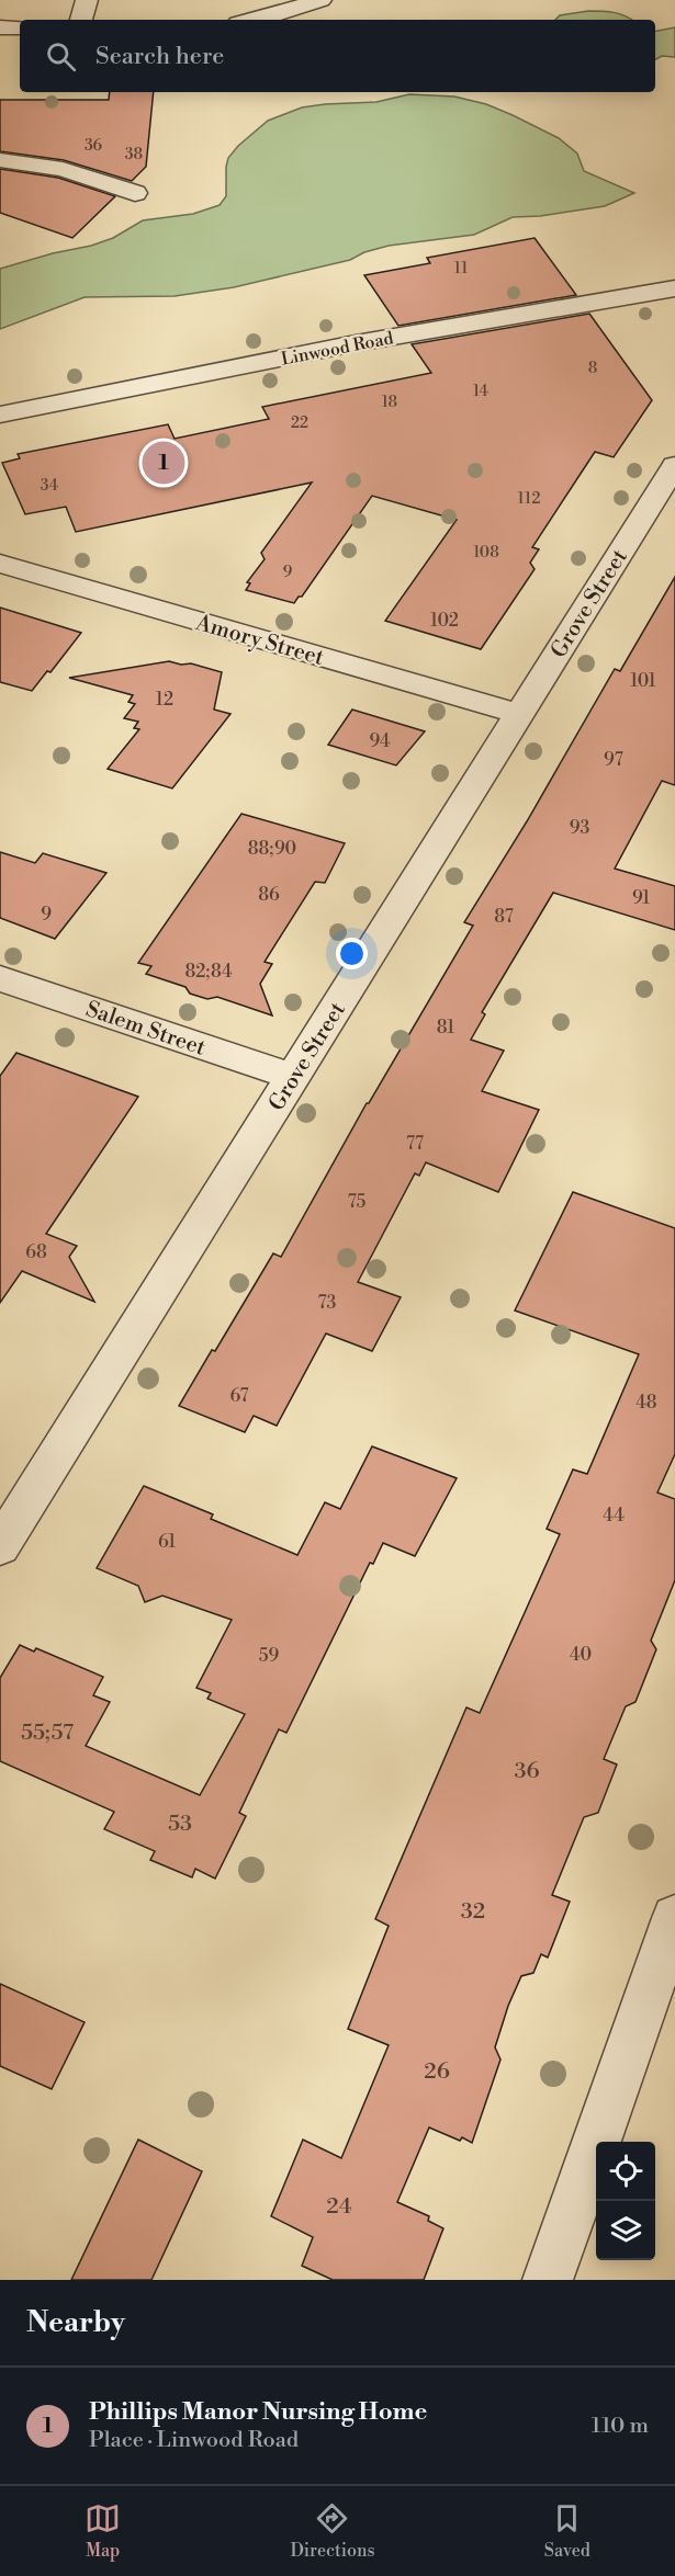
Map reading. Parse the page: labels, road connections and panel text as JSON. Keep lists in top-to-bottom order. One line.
{"streets":{"street":["Linwood Road","Grove Street","Amory Street","Salem Street"]},"crossings":[["Grove Street","Amory Street"],["Grove Street","Salem Street"]],"house_numbers":["36","38","11","8","14","18","22","34","112","108","9","102","101","12","94","97","93","88;90","86","91","9","87","82;84","81","77","75","68","73","67","48","44","61","40","59","55;57","36","53","32","26","24"],"page":{"search":"Search here","pins":"1","heading":"Nearby","list":[{"mark":"1","name":"Phillips Manor Nursing Home","note":"Place · Linwood Road","value":"110 m"}],"nav":["Map","Directions","Saved"]}}
